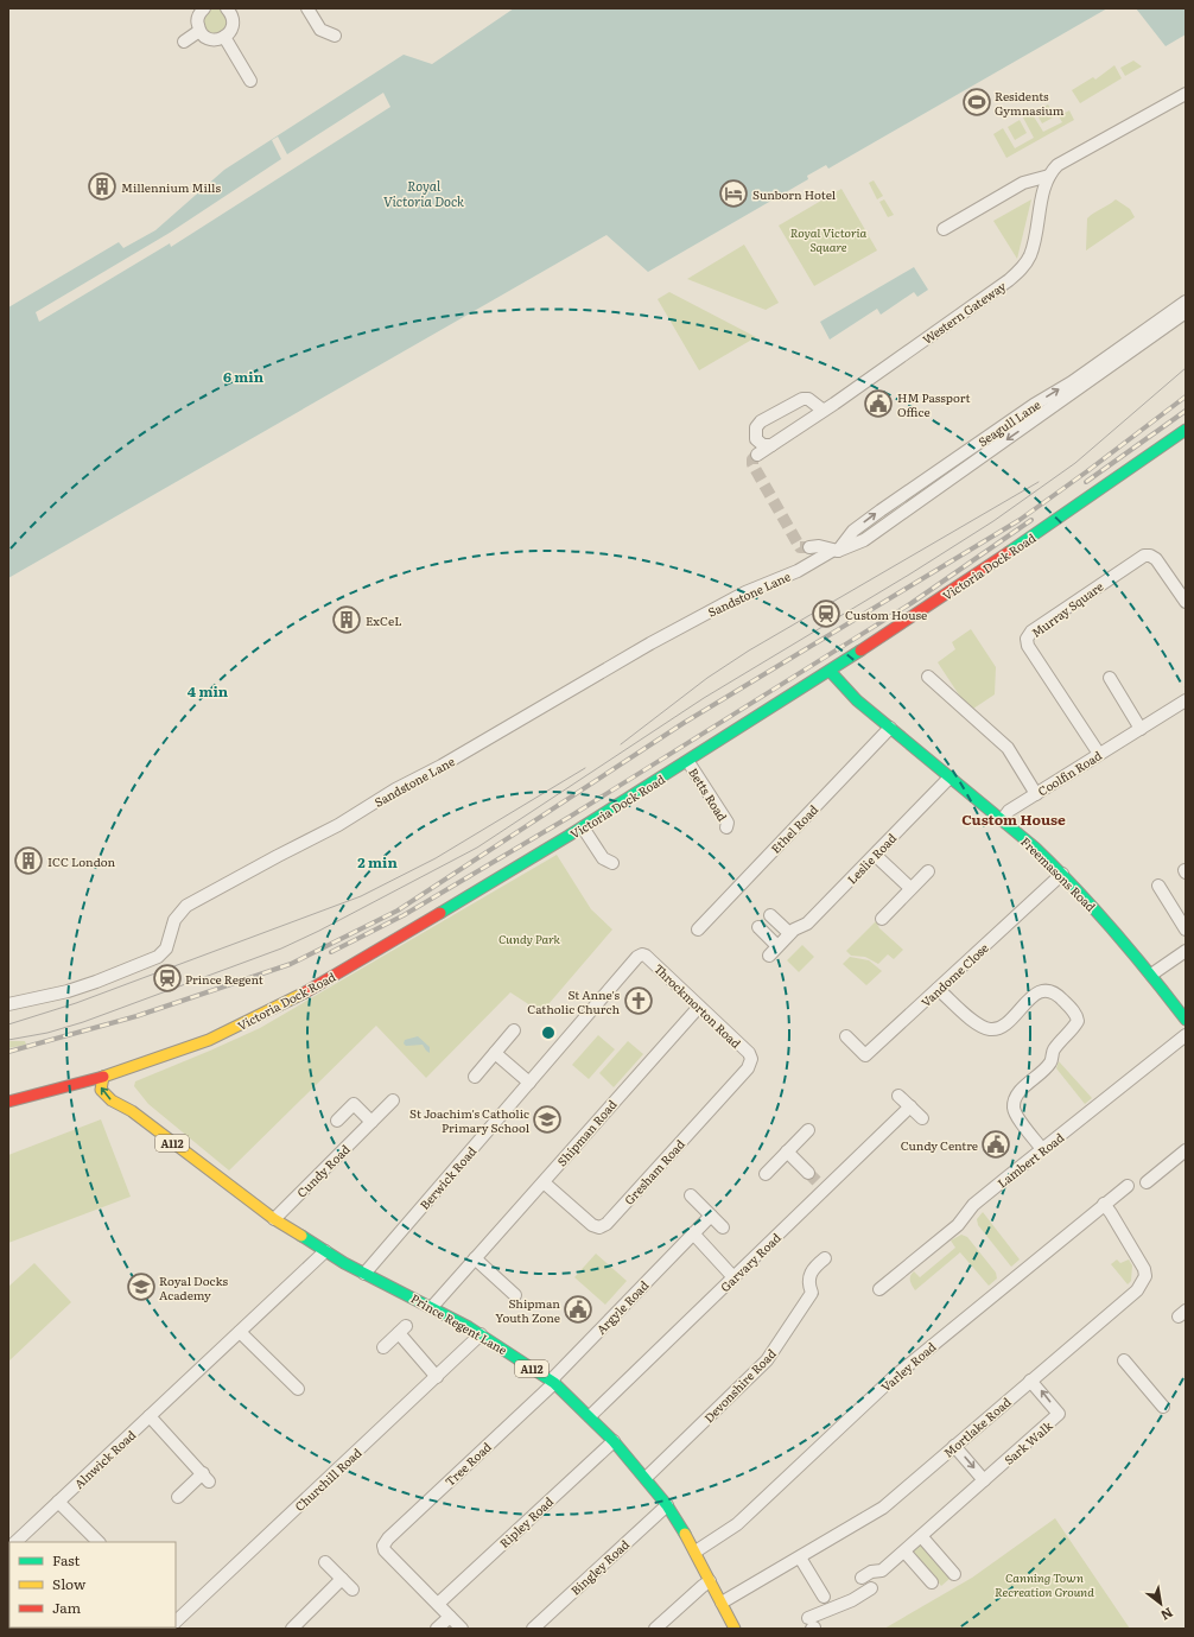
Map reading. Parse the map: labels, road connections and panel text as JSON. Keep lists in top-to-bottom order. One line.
{"streets":{"street":["Western Gateway","Seagull Lane","Victoria Dock Road","Sandstone Lane","Murray Square","Coolfin Road","Betts Road","Ethel Road","Leslie Road","Freemasons Road","Vandome Close","Throckmorton Road","Shipman Road","A112","Lambert Road","Cundy Road","Gresham Road","Berwick Road","Garvary Road","Argyle Road","Prince Regent Lane","Varley Road","Devonshire Road","Mortlake Road","Sark Walk","Alnwick Road","Tree Road","Churchill Road","Ripley Road","Bingley Road"]},"crossings":[["Seagull Lane","Sandstone Lane"],["Victoria Dock Road","Betts Road"],["Victoria Dock Road","Freemasons Road"],["Victoria Dock Road","Prince Regent Lane"],["Murray Square","Coolfin Road"],["Coolfin Road","Freemasons Road"],["Ethel Road","Freemasons Road"],["Leslie Road","Freemasons Road"],["Freemasons Road","Vandome Close"],["Throckmorton Road","Shipman Road"],["Throckmorton Road","Gresham Road"],["Throckmorton Road","Berwick Road"],["Shipman Road","Gresham Road"],["Shipman Road","Prince Regent Lane"],["Cundy Road","Prince Regent Lane"],["Berwick Road","Prince Regent Lane"],["Garvary Road","Prince Regent Lane"],["Argyle Road","Prince Regent Lane"],["Argyle Road","Tree Road"],["Prince Regent Lane","Varley Road"],["Prince Regent Lane","Devonshire Road"],["Prince Regent Lane","Mortlake Road"],["Prince Regent Lane","Alnwick Road"],["Prince Regent Lane","Tree Road"],["Prince Regent Lane","Churchill Road"],["Prince Regent Lane","Ripley Road"],["Prince Regent Lane","Bingley Road"],["Varley Road","Mortlake Road"],["Mortlake Road","Sark Walk"],["Tree Road","Ripley Road"]],"districts":["Custom House"],"water":["Royal Victoria Dock"],"parks":["Royal Victoria Square","Cundy Park","Canning Town Recreation Ground"],"places":{"sports":["Residents Gymnasium"],"building":["Millennium Mills","ExCeL","ICC London"],"hotel":["Sunborn Hotel"],"public building":["HM Passport Office","Cundy Centre","Shipman Youth Zone"],"station":["Custom House","Prince Regent"],"church":["St Anne's Catholic Church"],"school or university":["St Joachim's Catholic Primary School","Royal Docks Academy"]},"legend":["Fast","Slow","Jam"],"north":"bottom right","rings":["6 min","4 min","2 min"]}
